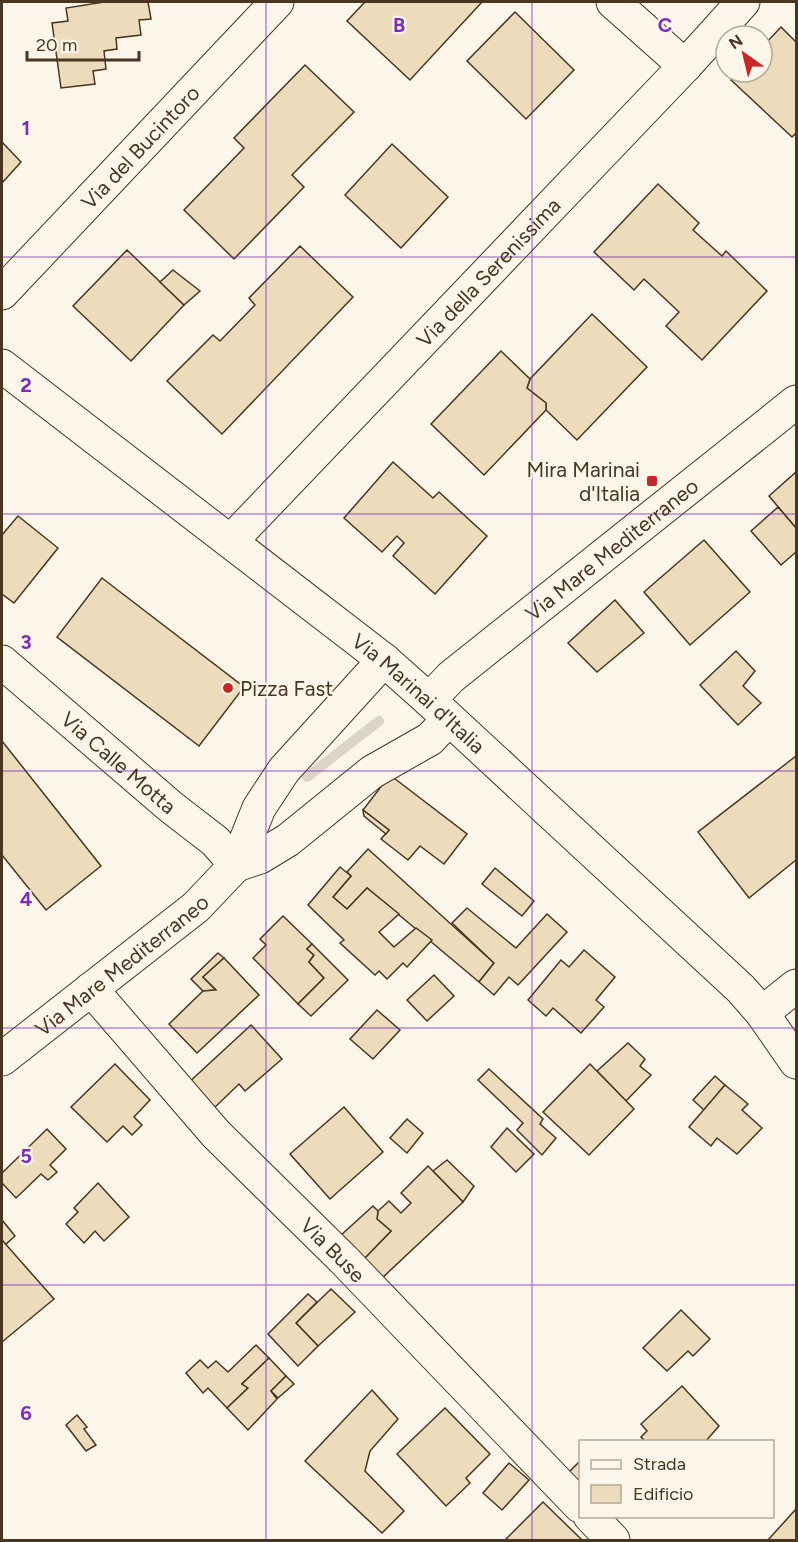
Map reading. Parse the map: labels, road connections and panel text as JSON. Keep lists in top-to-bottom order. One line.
{"streets":{"street":["Via del Bucintoro","Via della Serenissima","Via Mare Mediterraneo","Via Marinai d'Italia","Via Calle Motta","Via Buse"]},"crossings":[["Via della Serenissima","Via Marinai d'Italia"],["Via Mare Mediterraneo","Via Marinai d'Italia"],["Via Mare Mediterraneo","Via Calle Motta"],["Via Mare Mediterraneo","Via Buse"]],"places":{"transit":["Mira Marinai d'Italia"],"other":["Pizza Fast"]},"legend":["Strada","Edificio"],"scale_bar":"20 m","north":"top left","grid":{"columns":["B","C"],"rows":["1","2","3","4","5","6"]}}
